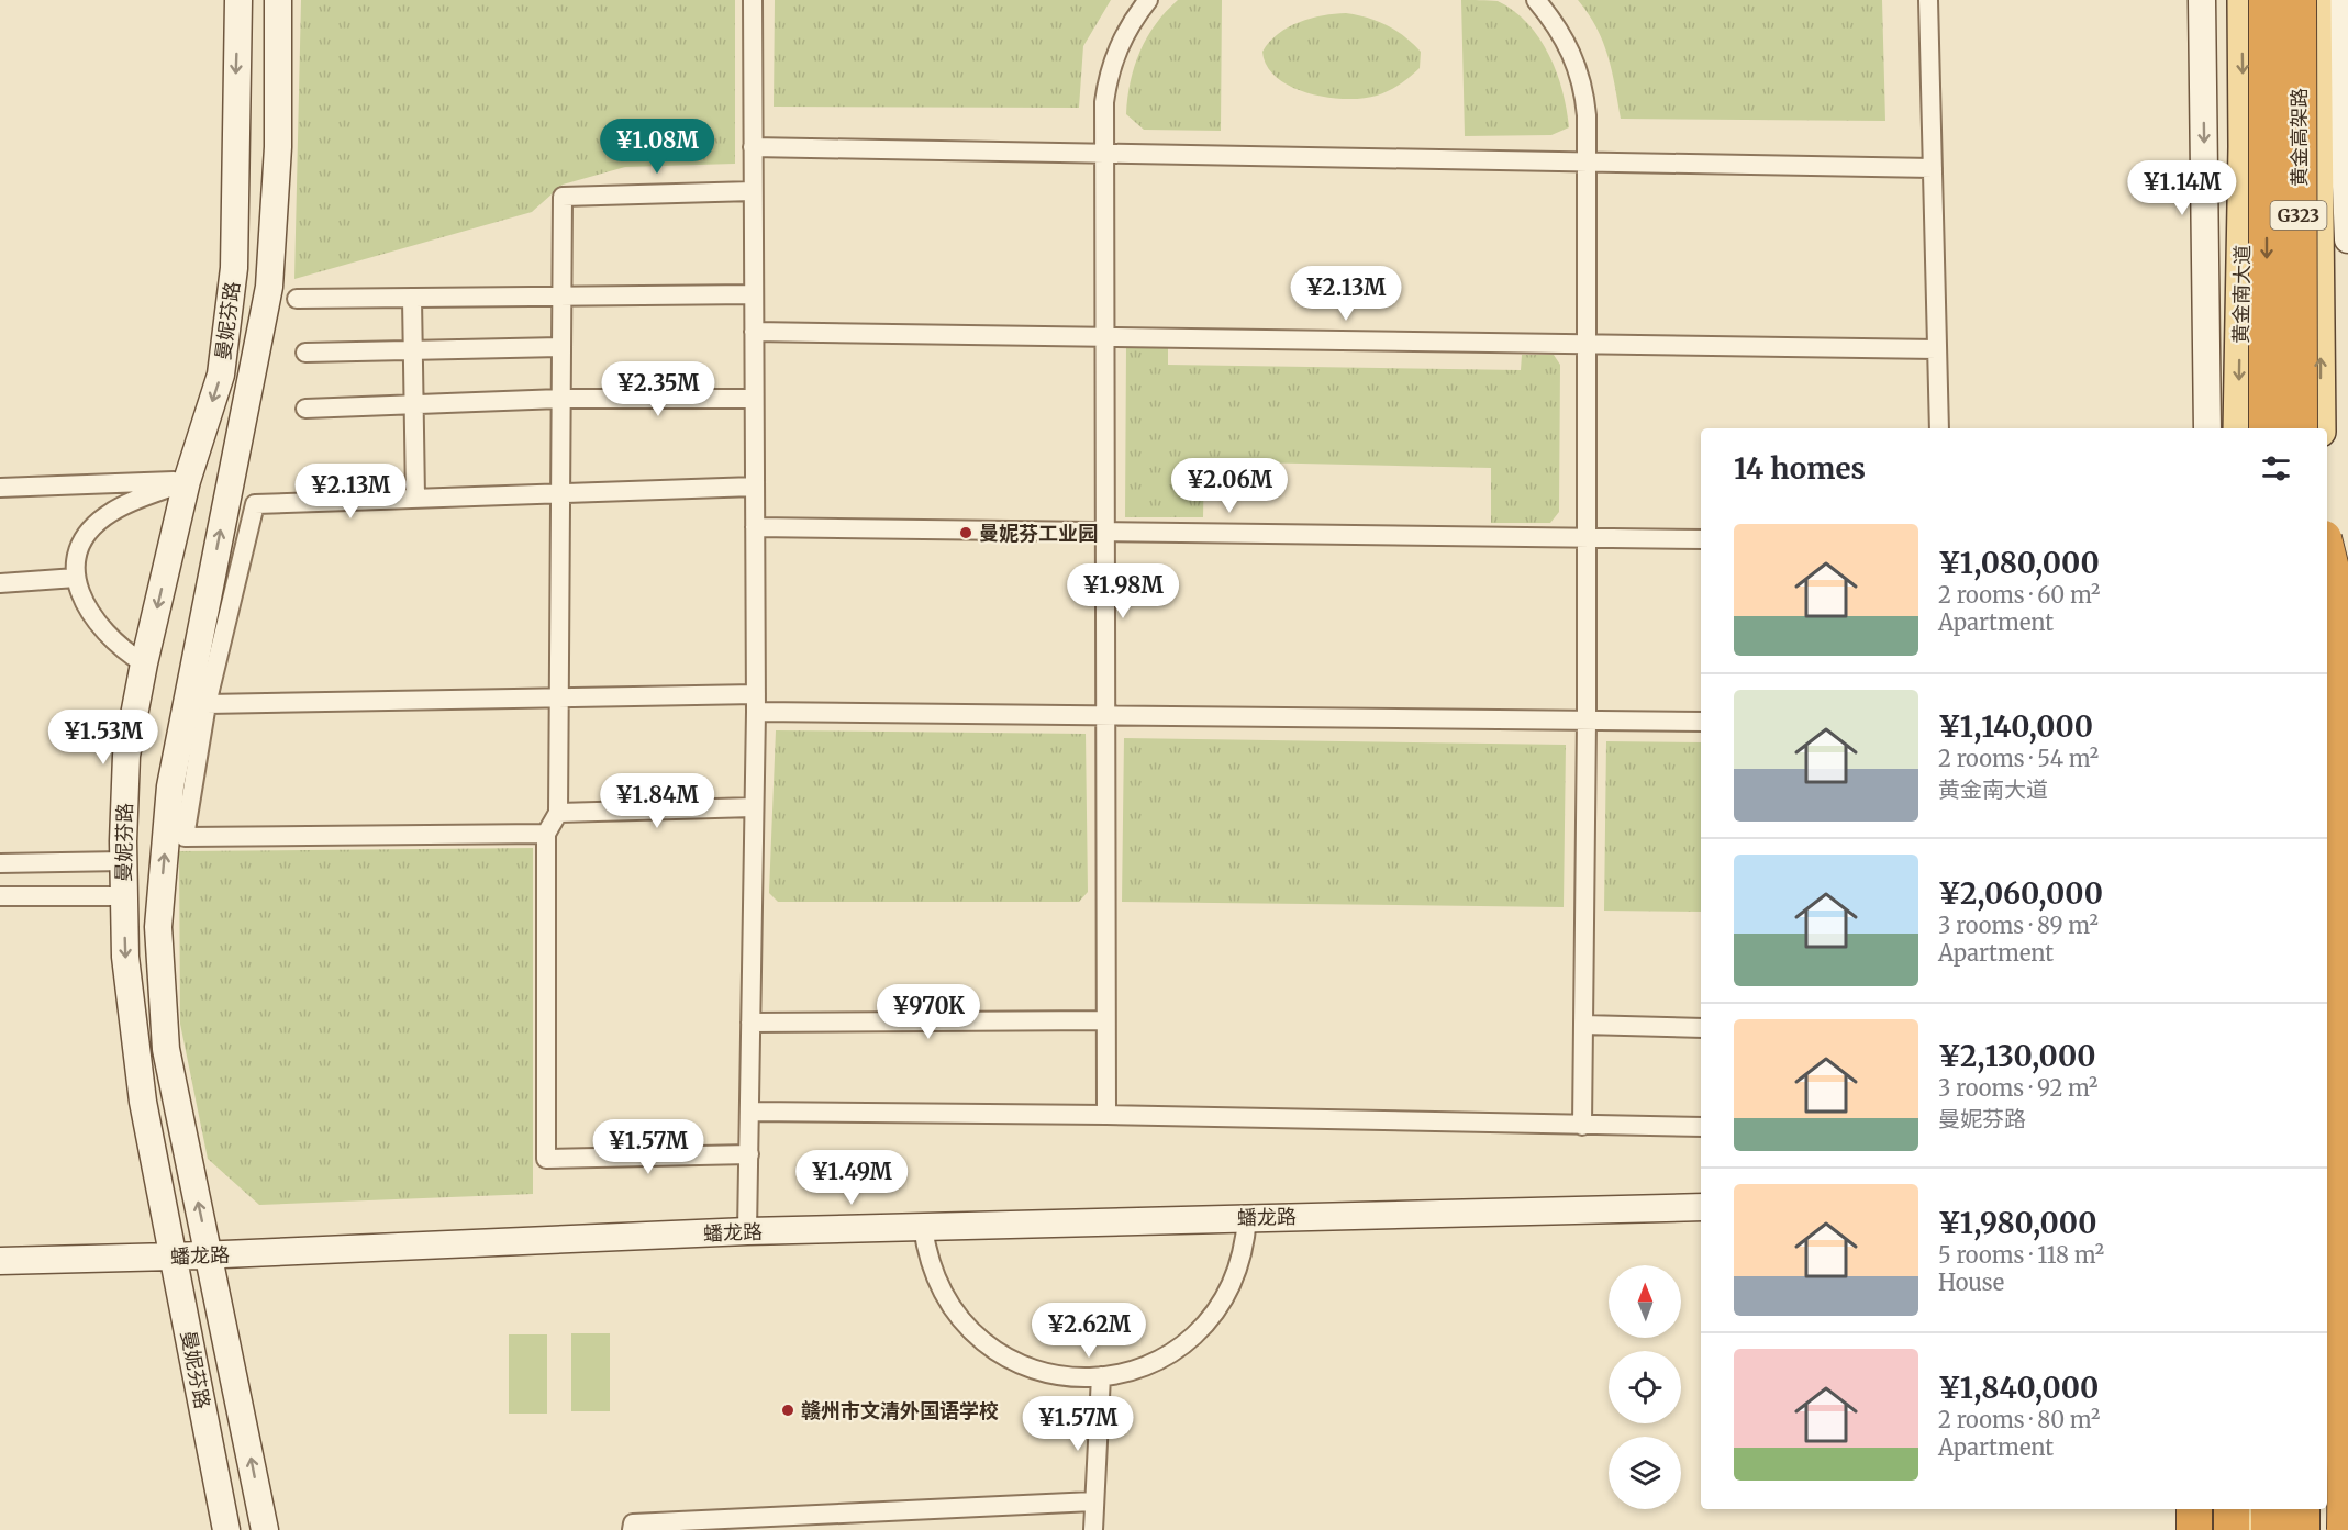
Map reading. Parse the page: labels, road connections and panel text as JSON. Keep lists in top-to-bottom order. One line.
{"streets":{"highway":["黄金高架路","G323"],"main road":["黄金南大道","曼妮芬路","蟠龙路"]},"crossings":[["曼妮芬路","蟠龙路"]],"places":["曼妮芬工业园","赣州市文清外国语学校"],"north":"top","page":{"price":["¥1.08M","¥1.14M","¥2.13M","¥2.35M","¥2.06M","¥2.13M","¥1.98M","¥1.53M","¥1.84M","¥970K","¥1.57M","¥1.49M","¥2.62M","¥1.57M"],"heading":"14 homes","list":[{"name":"¥1,080,000","note":"2 rooms · 60 m² · Apartment"},{"name":"¥1,140,000","note":"2 rooms · 54 m² · 黄金南大道"},{"name":"¥2,060,000","note":"3 rooms · 89 m² · Apartment"},{"name":"¥2,130,000","note":"3 rooms · 92 m² · 曼妮芬路"},{"name":"¥1,980,000","note":"5 rooms · 118 m² · House"},{"name":"¥1,840,000","note":"2 rooms · 80 m² · Apartment"}]}}
